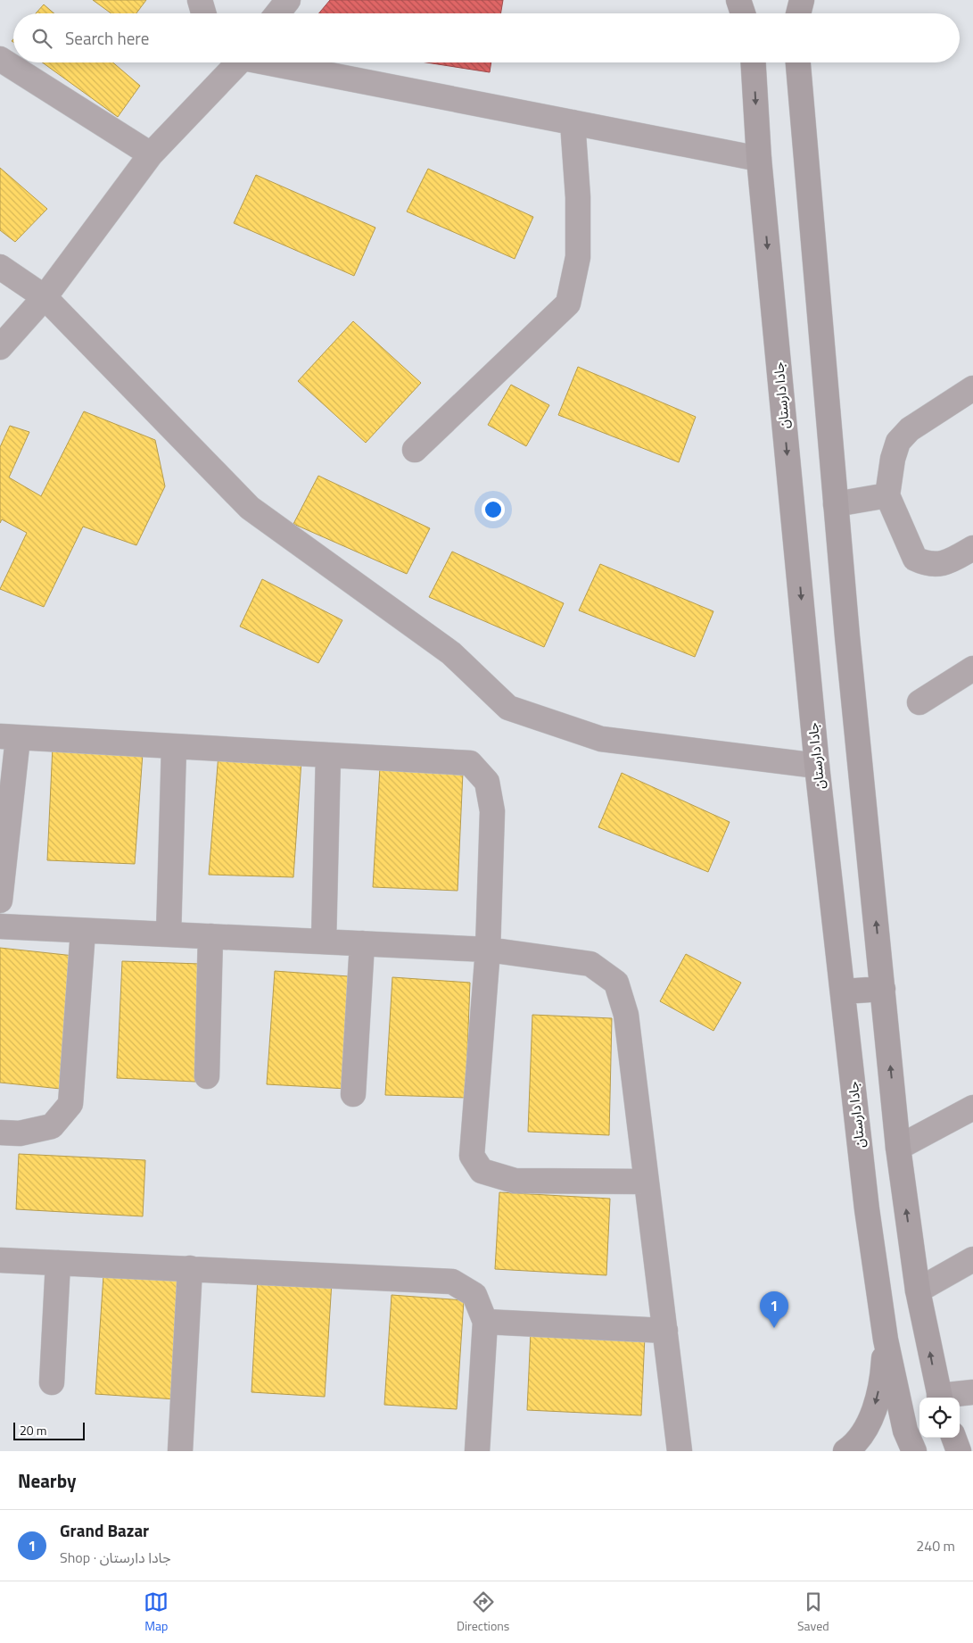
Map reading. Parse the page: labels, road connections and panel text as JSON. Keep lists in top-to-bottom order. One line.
{"streets":{"main road":["جادا دارستان"]},"scale_bar":"20 m","page":{"search":"Search here","pins":"1","scale":"20 m","heading":"Nearby","list":[{"mark":"1","name":"Grand Bazar","note":"Shop · جادا دارستان","value":"240 m"}],"nav":["Map","Directions","Saved"]}}
